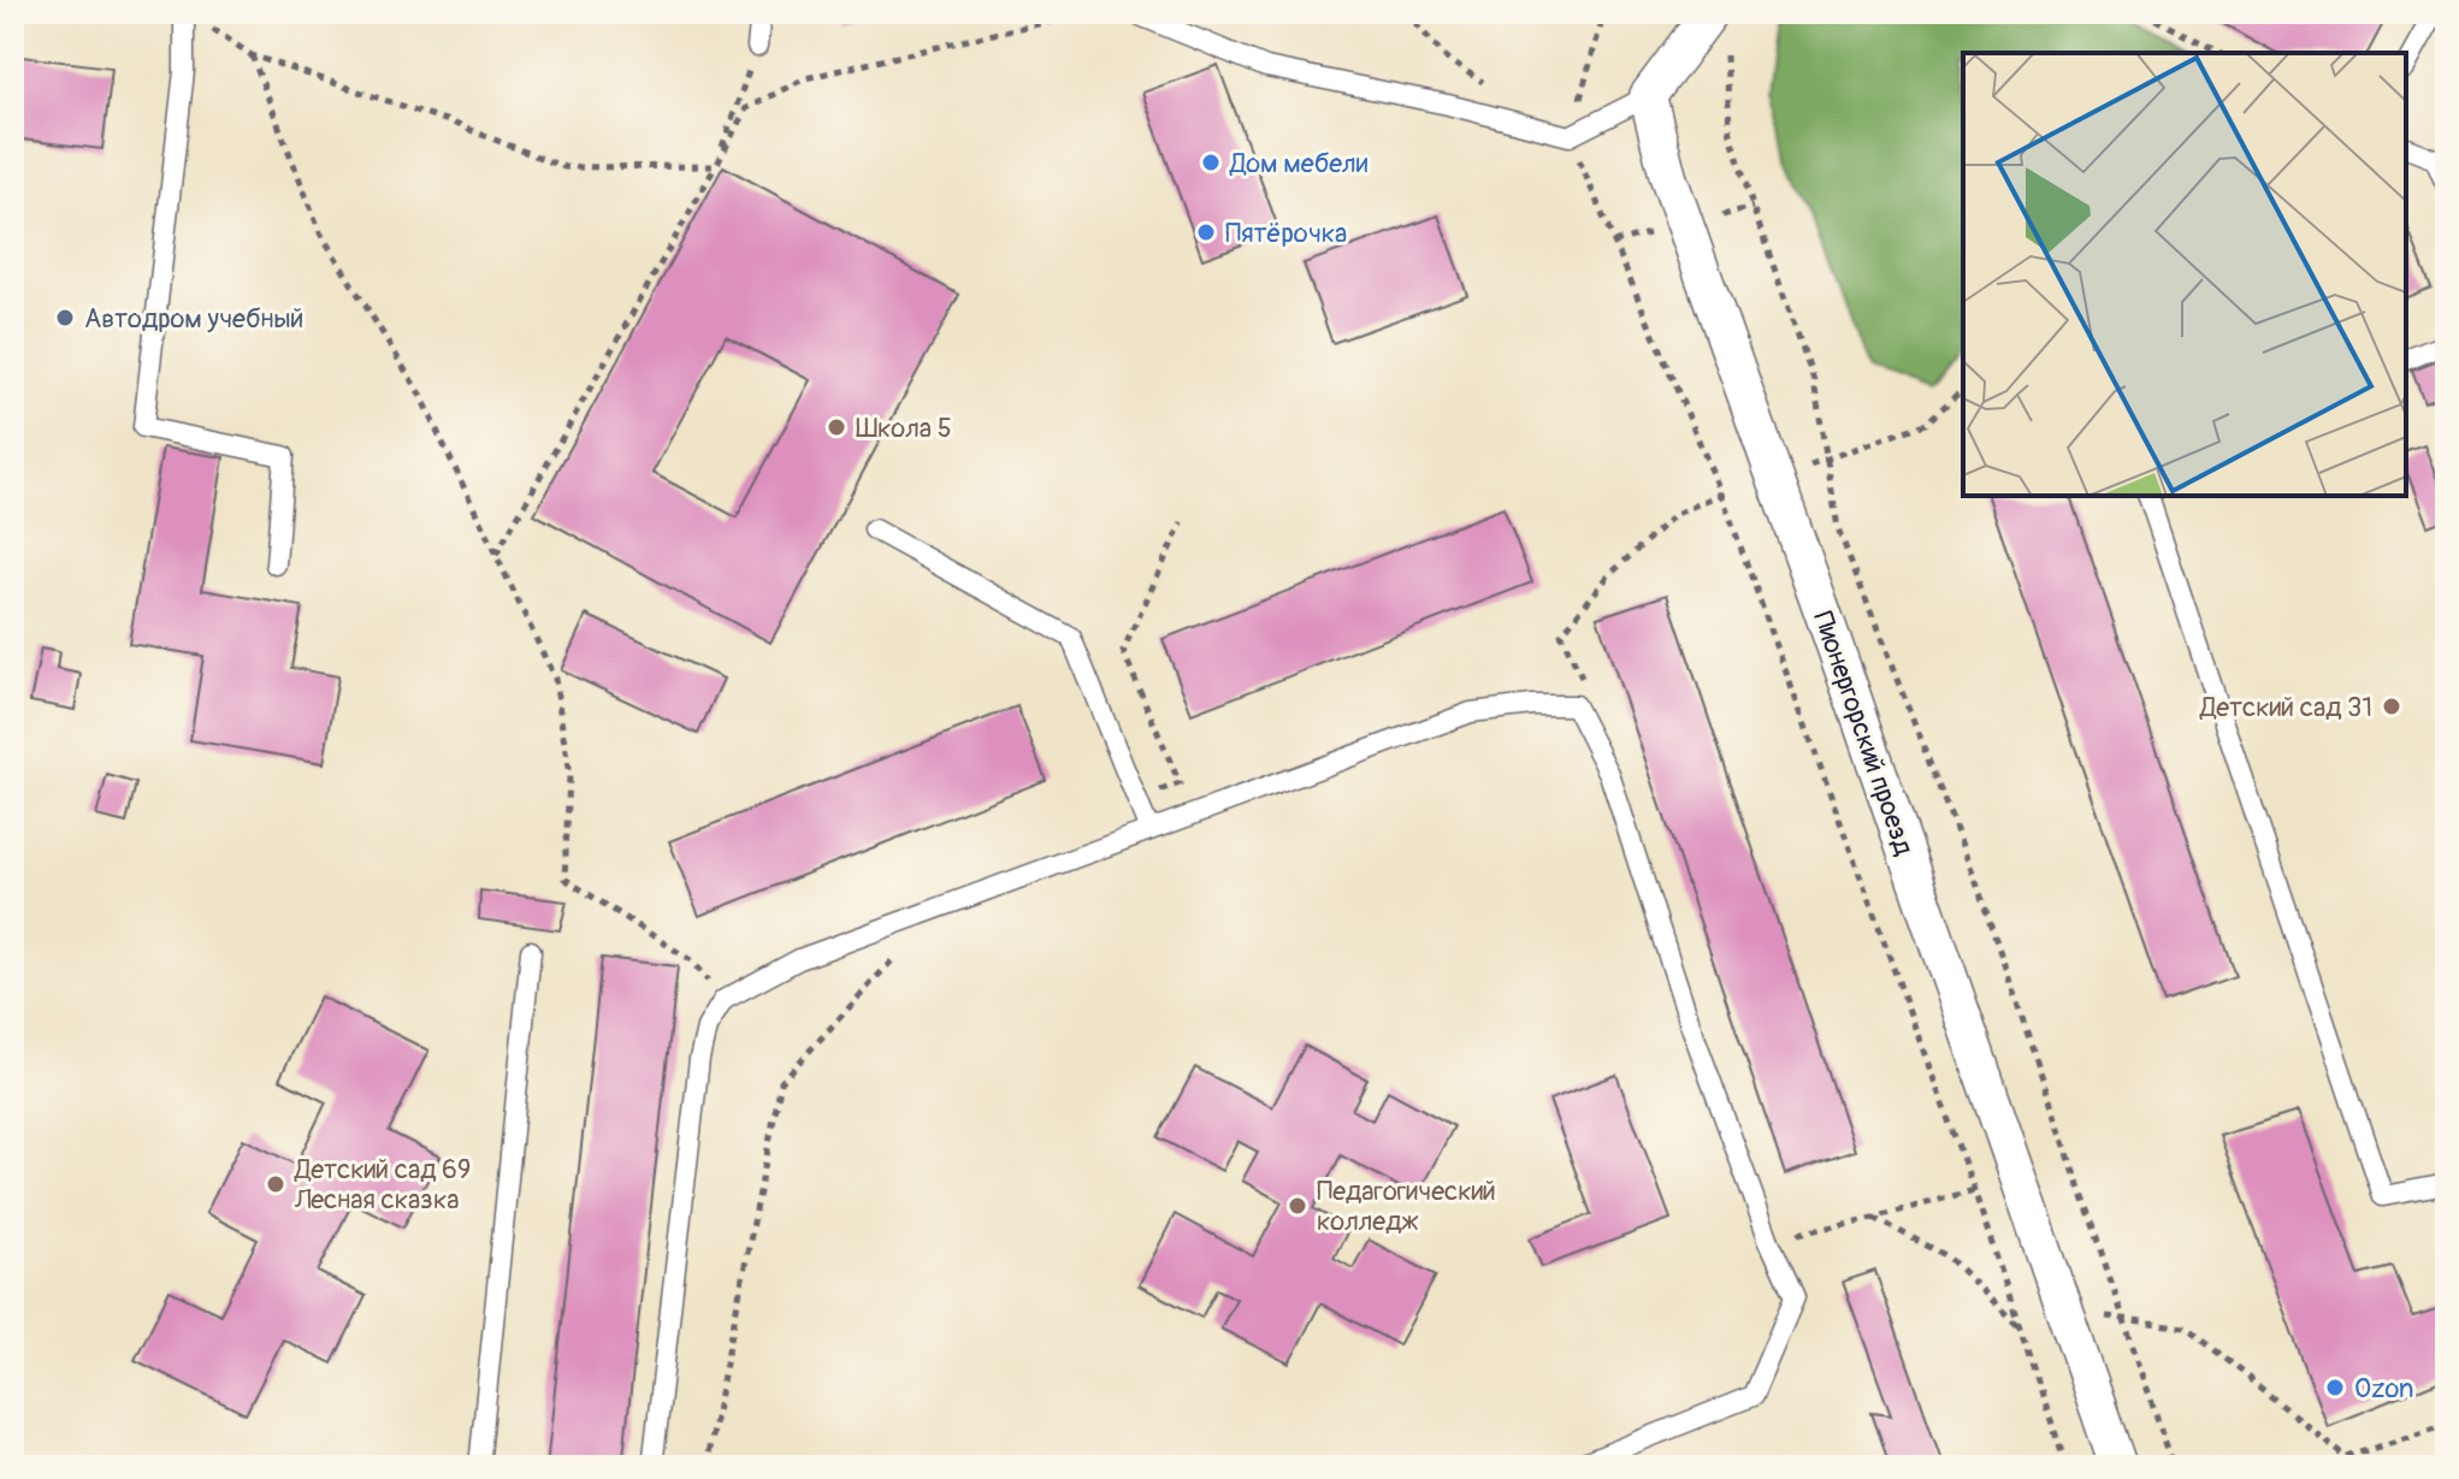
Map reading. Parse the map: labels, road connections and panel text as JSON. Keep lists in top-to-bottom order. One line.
{"streets":{"street":["Пионергорский проезд"]},"places":["Дом мебели","Пятёрочка","Автодром учебный","Школа 5","Детский сад 31","Детский сад 69 Лесная сказка","Педагогический колледж","Ozon"]}
